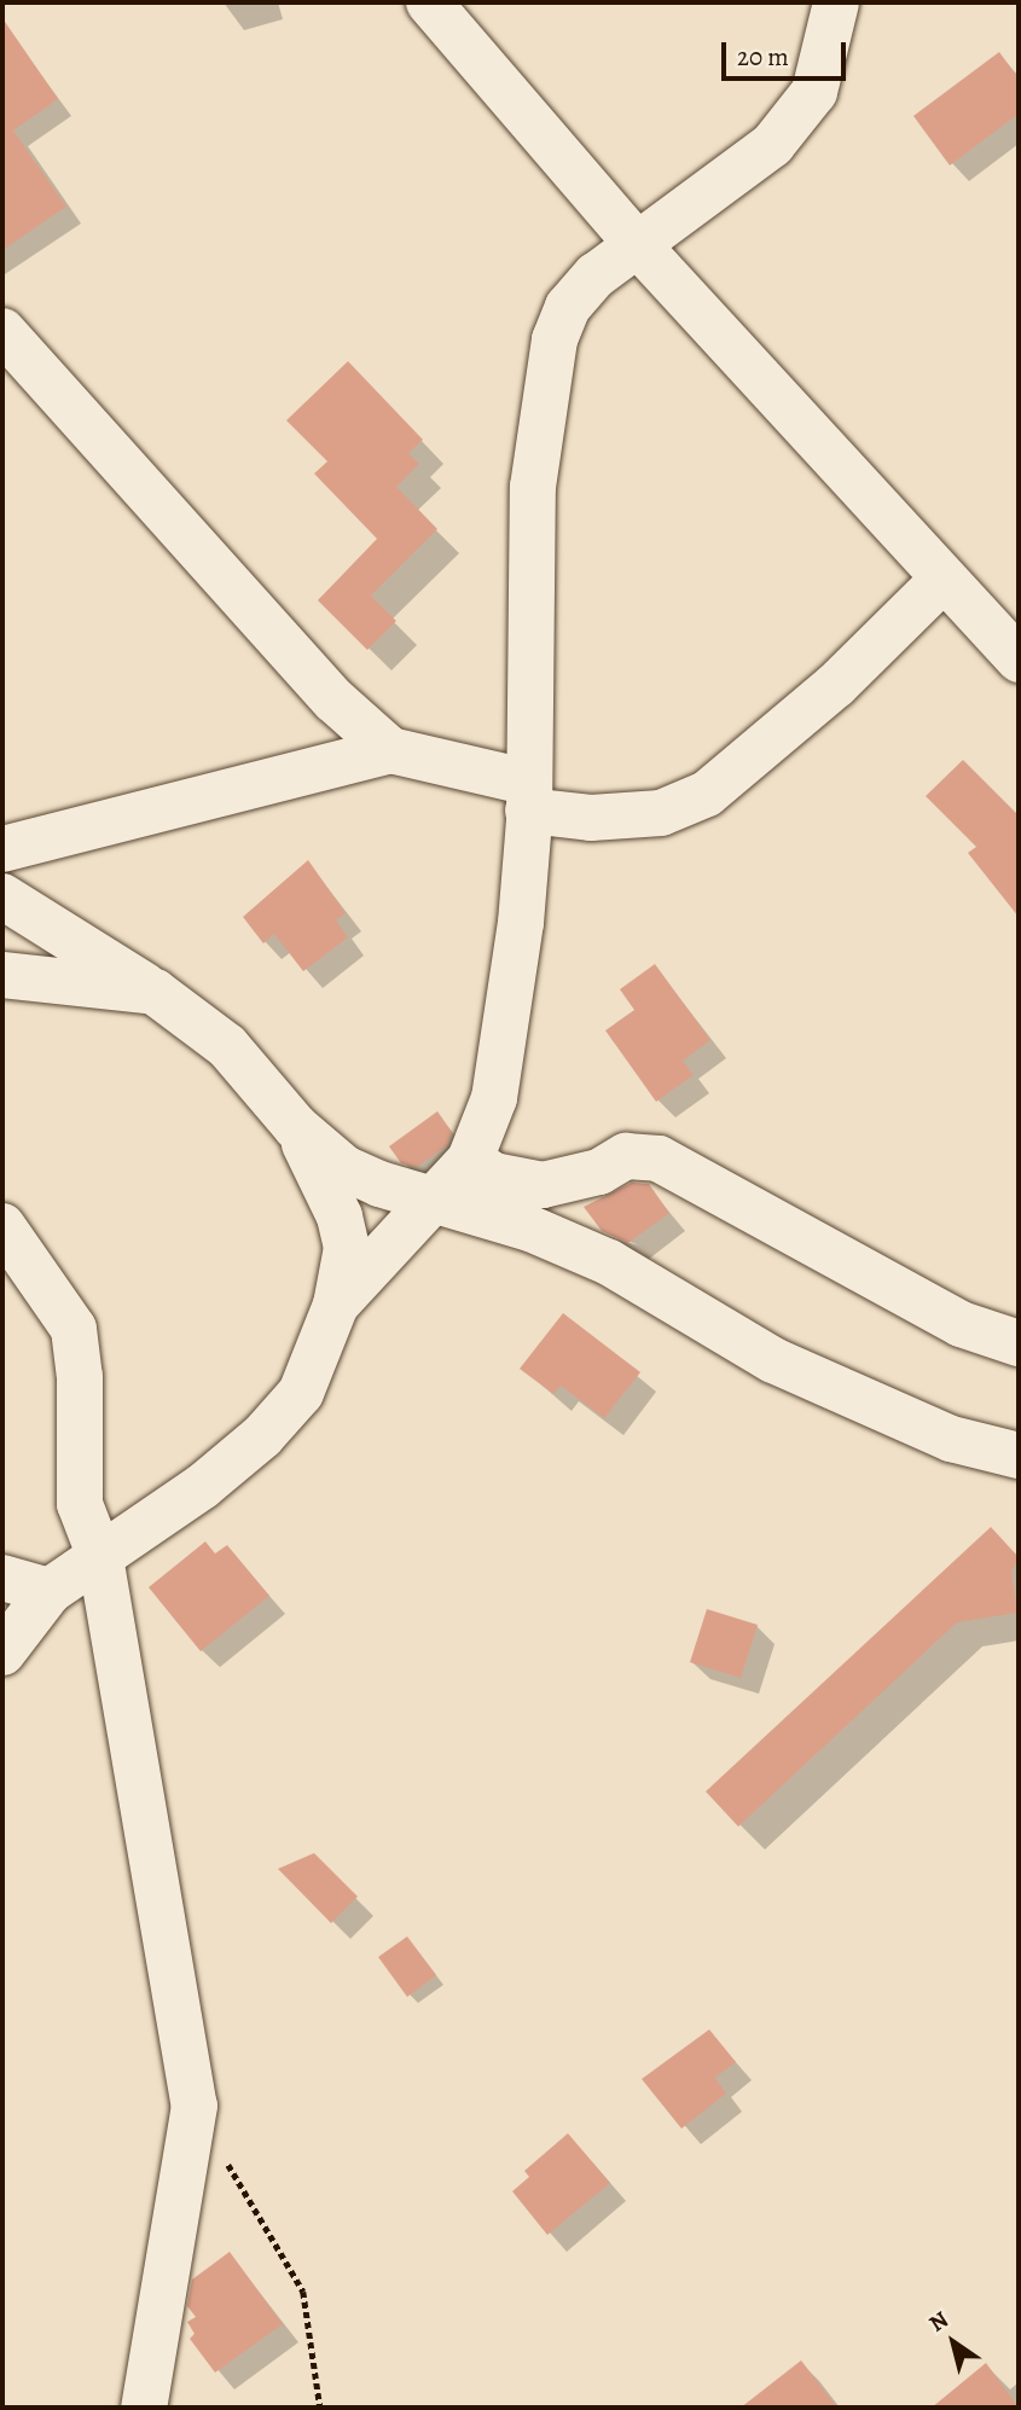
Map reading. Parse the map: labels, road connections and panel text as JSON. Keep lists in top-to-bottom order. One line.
{"scale_bar":"20 m","north":"top left"}
